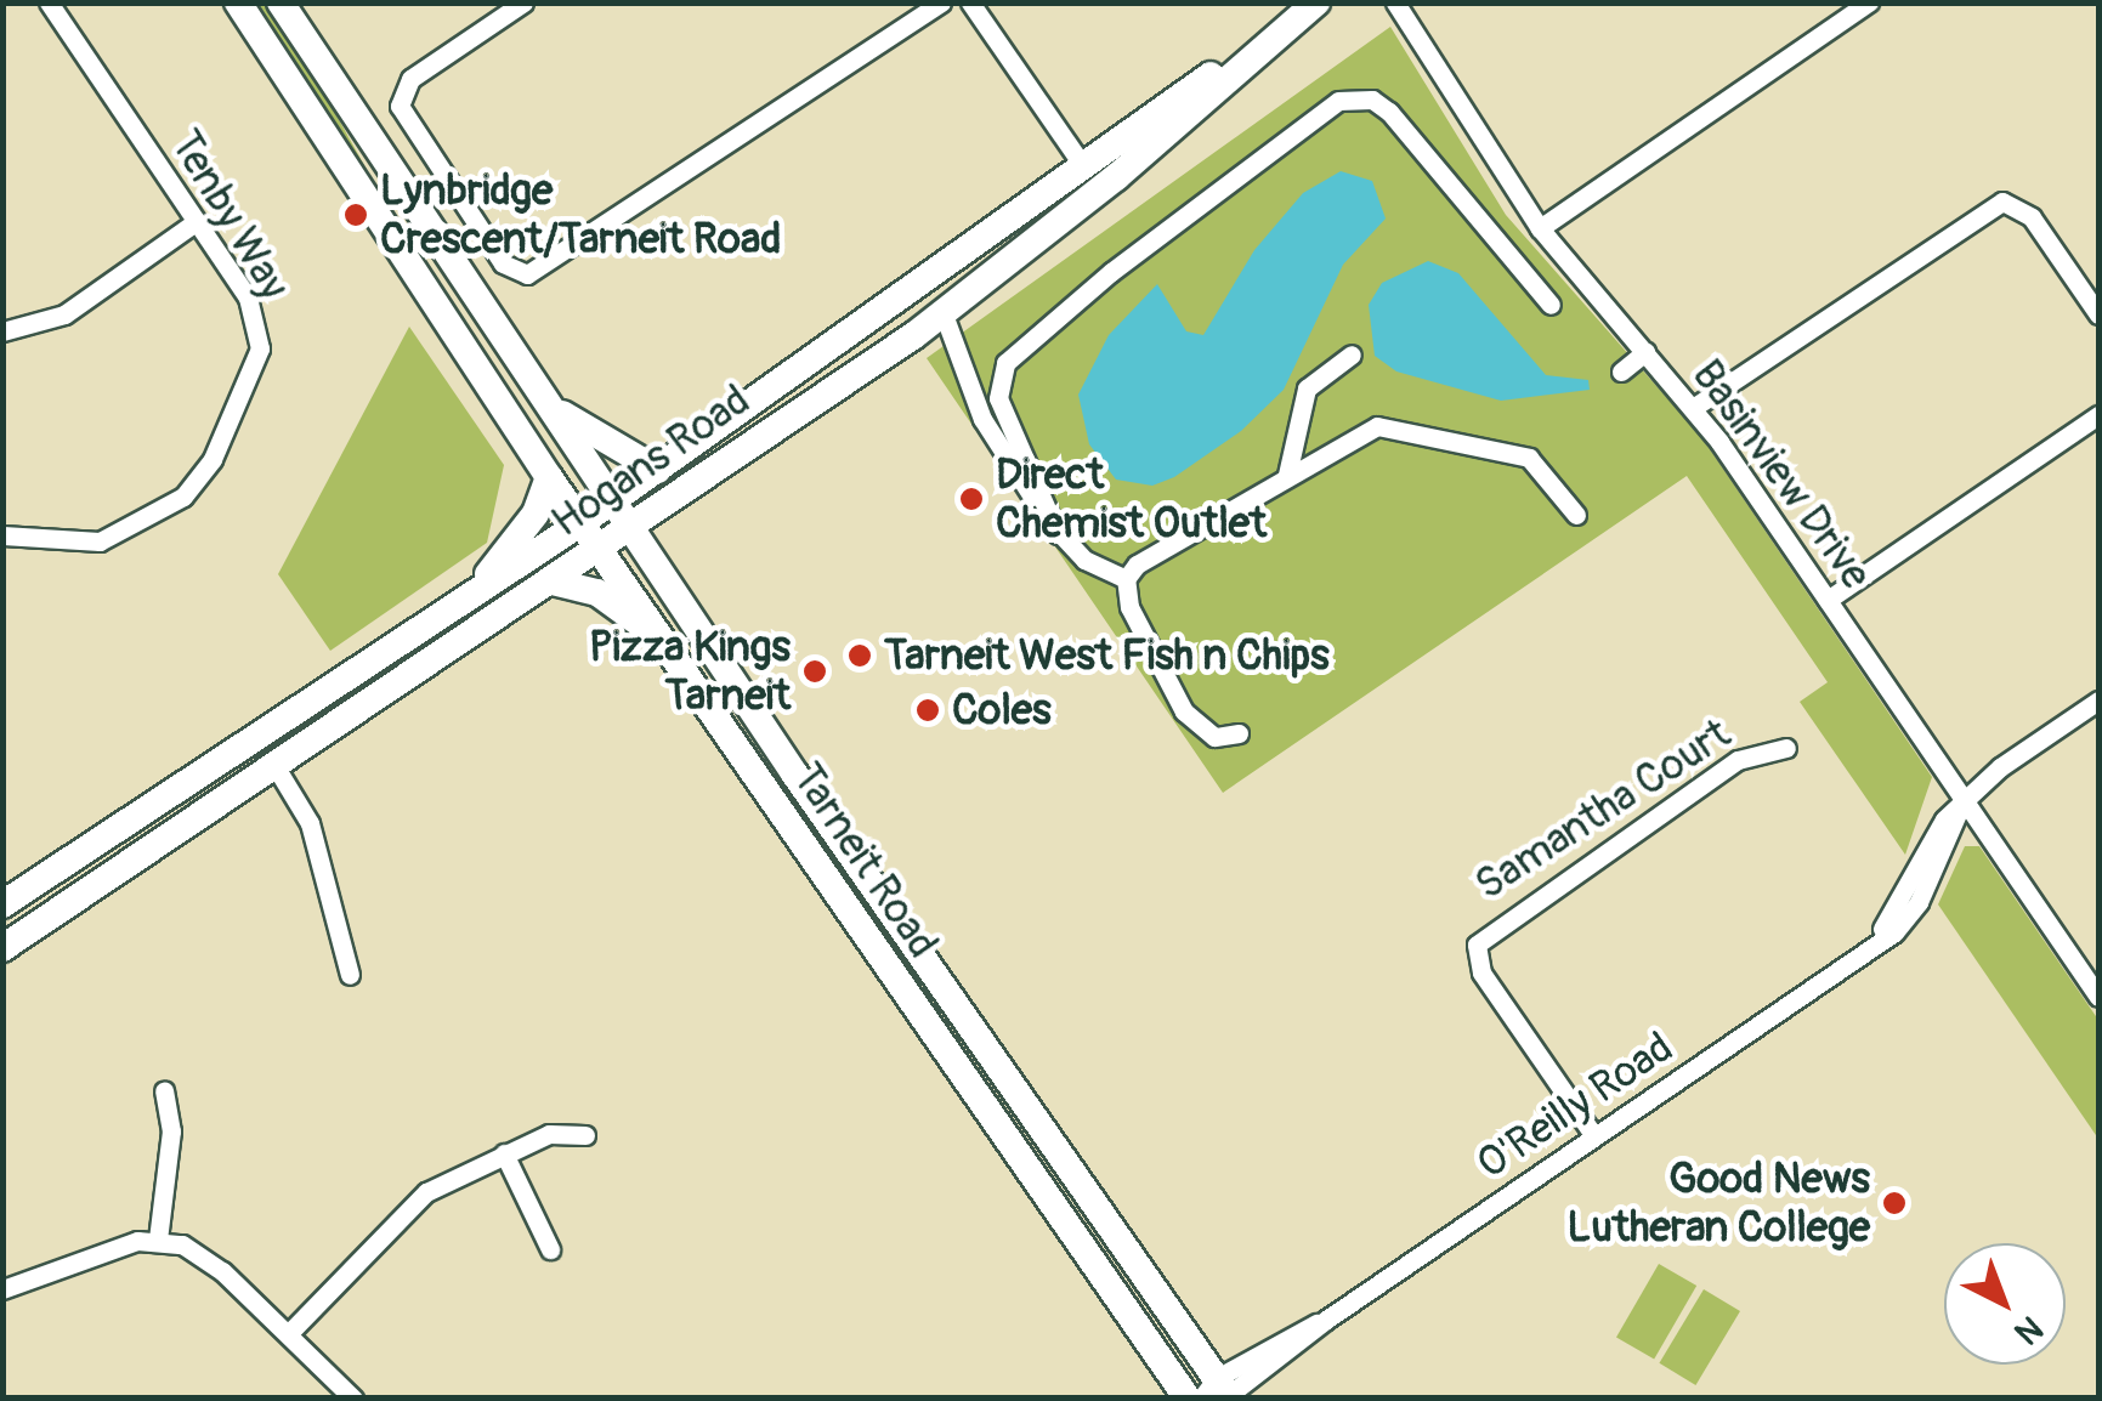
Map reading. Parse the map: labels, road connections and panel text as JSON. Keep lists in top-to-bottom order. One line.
{"streets":{"main road":["Hogans Road","Tarneit Road"],"street":["Tenby Way","Basinview Drive","Samantha Court","O'Reilly Road"]},"crossings":[["Hogans Road","Tarneit Road"],["Basinview Drive","O'Reilly Road"],["Samantha Court","O'Reilly Road"],["Tarneit Road","O'Reilly Road"]],"places":["Lynbridge Crescent/Tarneit Road","Direct Chemist Outlet","Tarneit West Fish n Chips","Pizza Kings Tarneit","Coles","Good News Lutheran College"],"north":"bottom right"}
